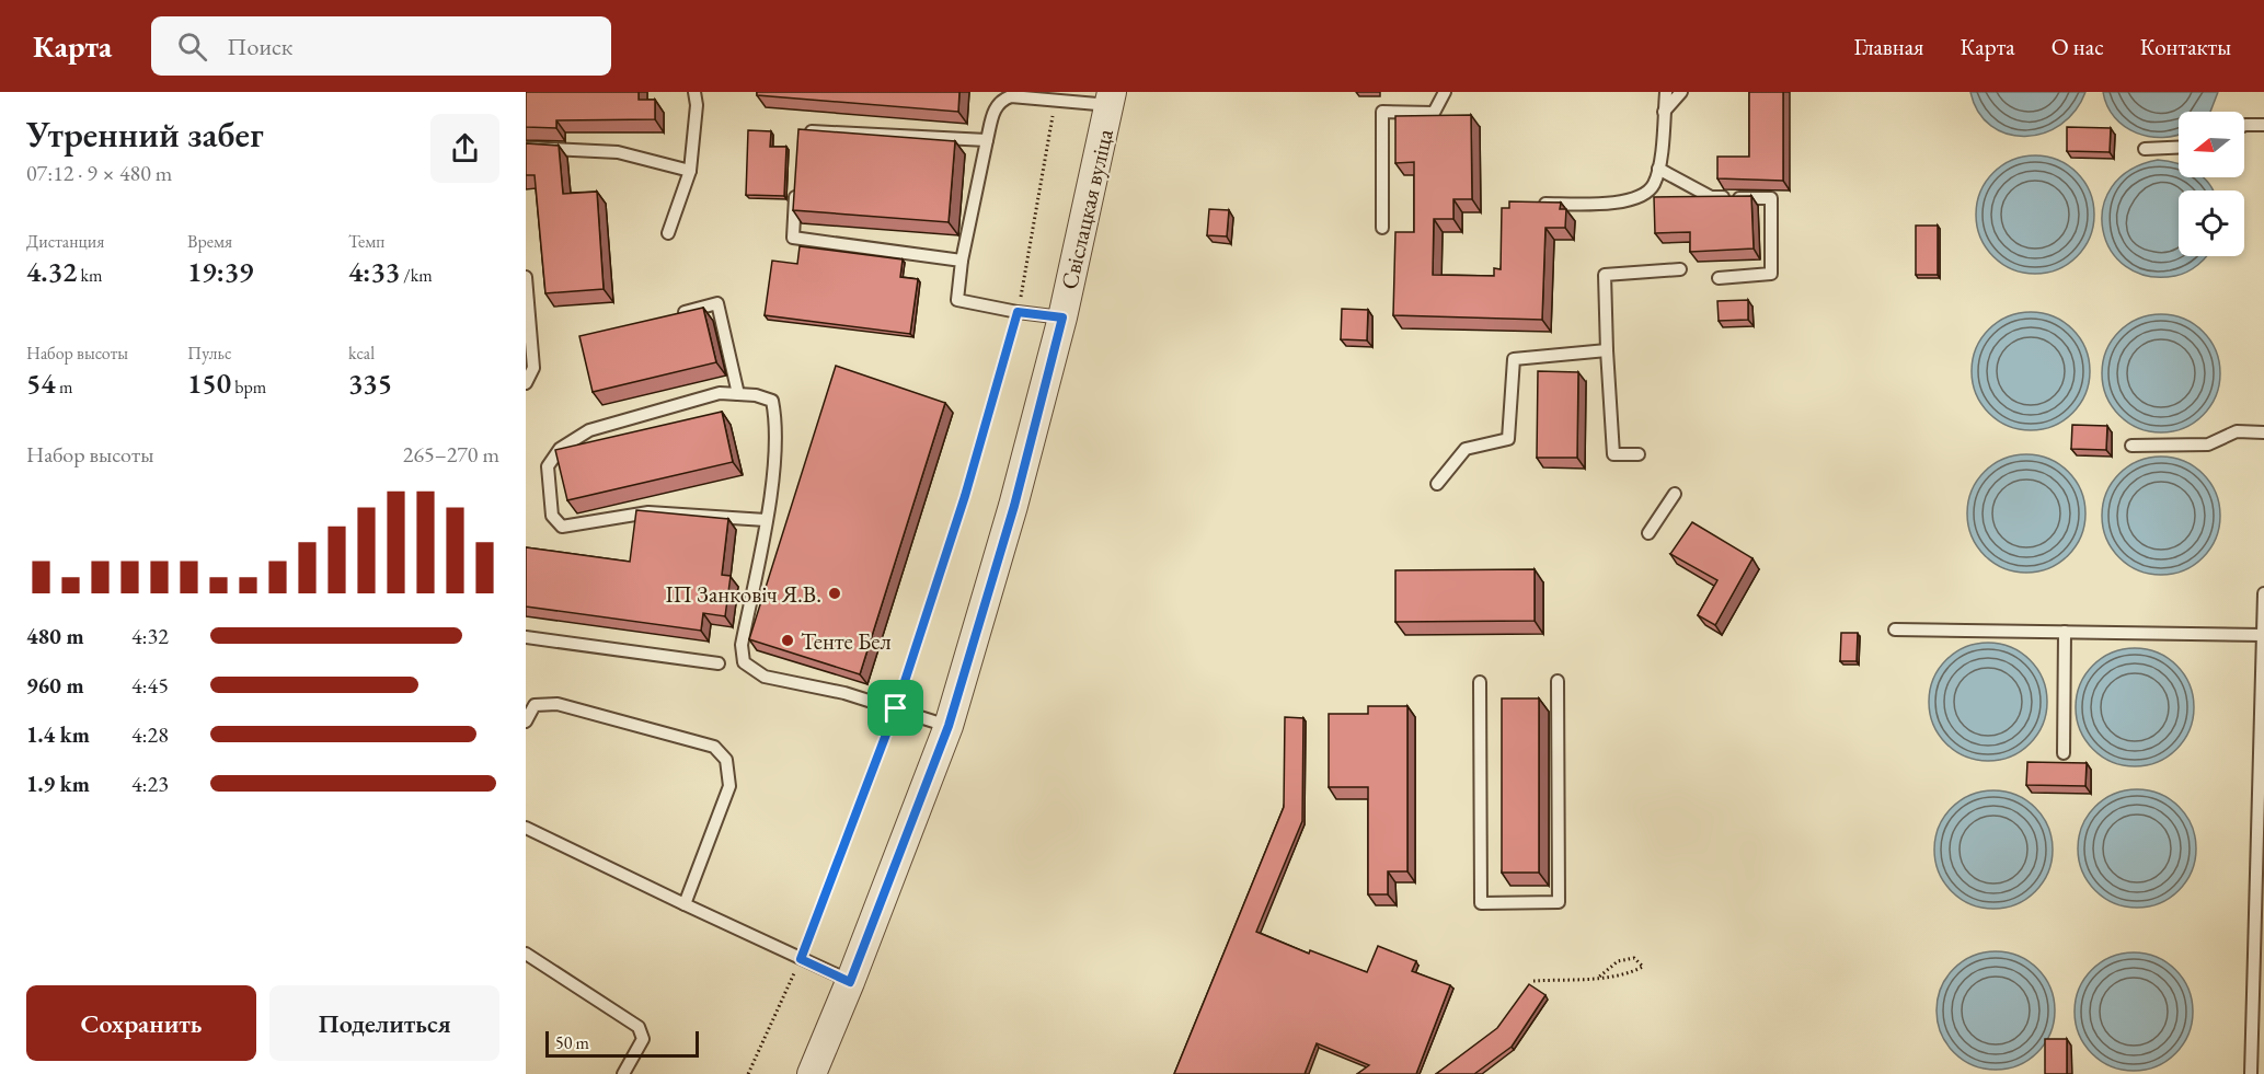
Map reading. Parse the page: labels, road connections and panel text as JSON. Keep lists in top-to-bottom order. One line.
{"streets":{"street":["Свіслацкая вуліца"]},"places":["ІП Занковіч Я.В.","Тенте Бел"],"scale_bar":"50 m","north":"left","page":{"header":"Карта","search":"Поиск","nav":["Главная","Карта","О нас","Контакты"],"heading":["Утренний забег","07:12 · 9 × 480 m"],"stats":[["Дистанция","4.32 km"],["Время","19:39"],["Темп","4:33 /km"],["Набор высоты","54 m"],["Пульс","150 bpm"],["kcal","335"]],"chart":["Набор высоты","265–270 m"],"list":[{"name":"480 m","note":"4:32"},{"name":"960 m","note":"4:45"},{"name":"1.4 km","note":"4:28"},{"name":"1.9 km","note":"4:23"}],"buttons":["Сохранить","Поделиться"],"scale":"50 m"}}
